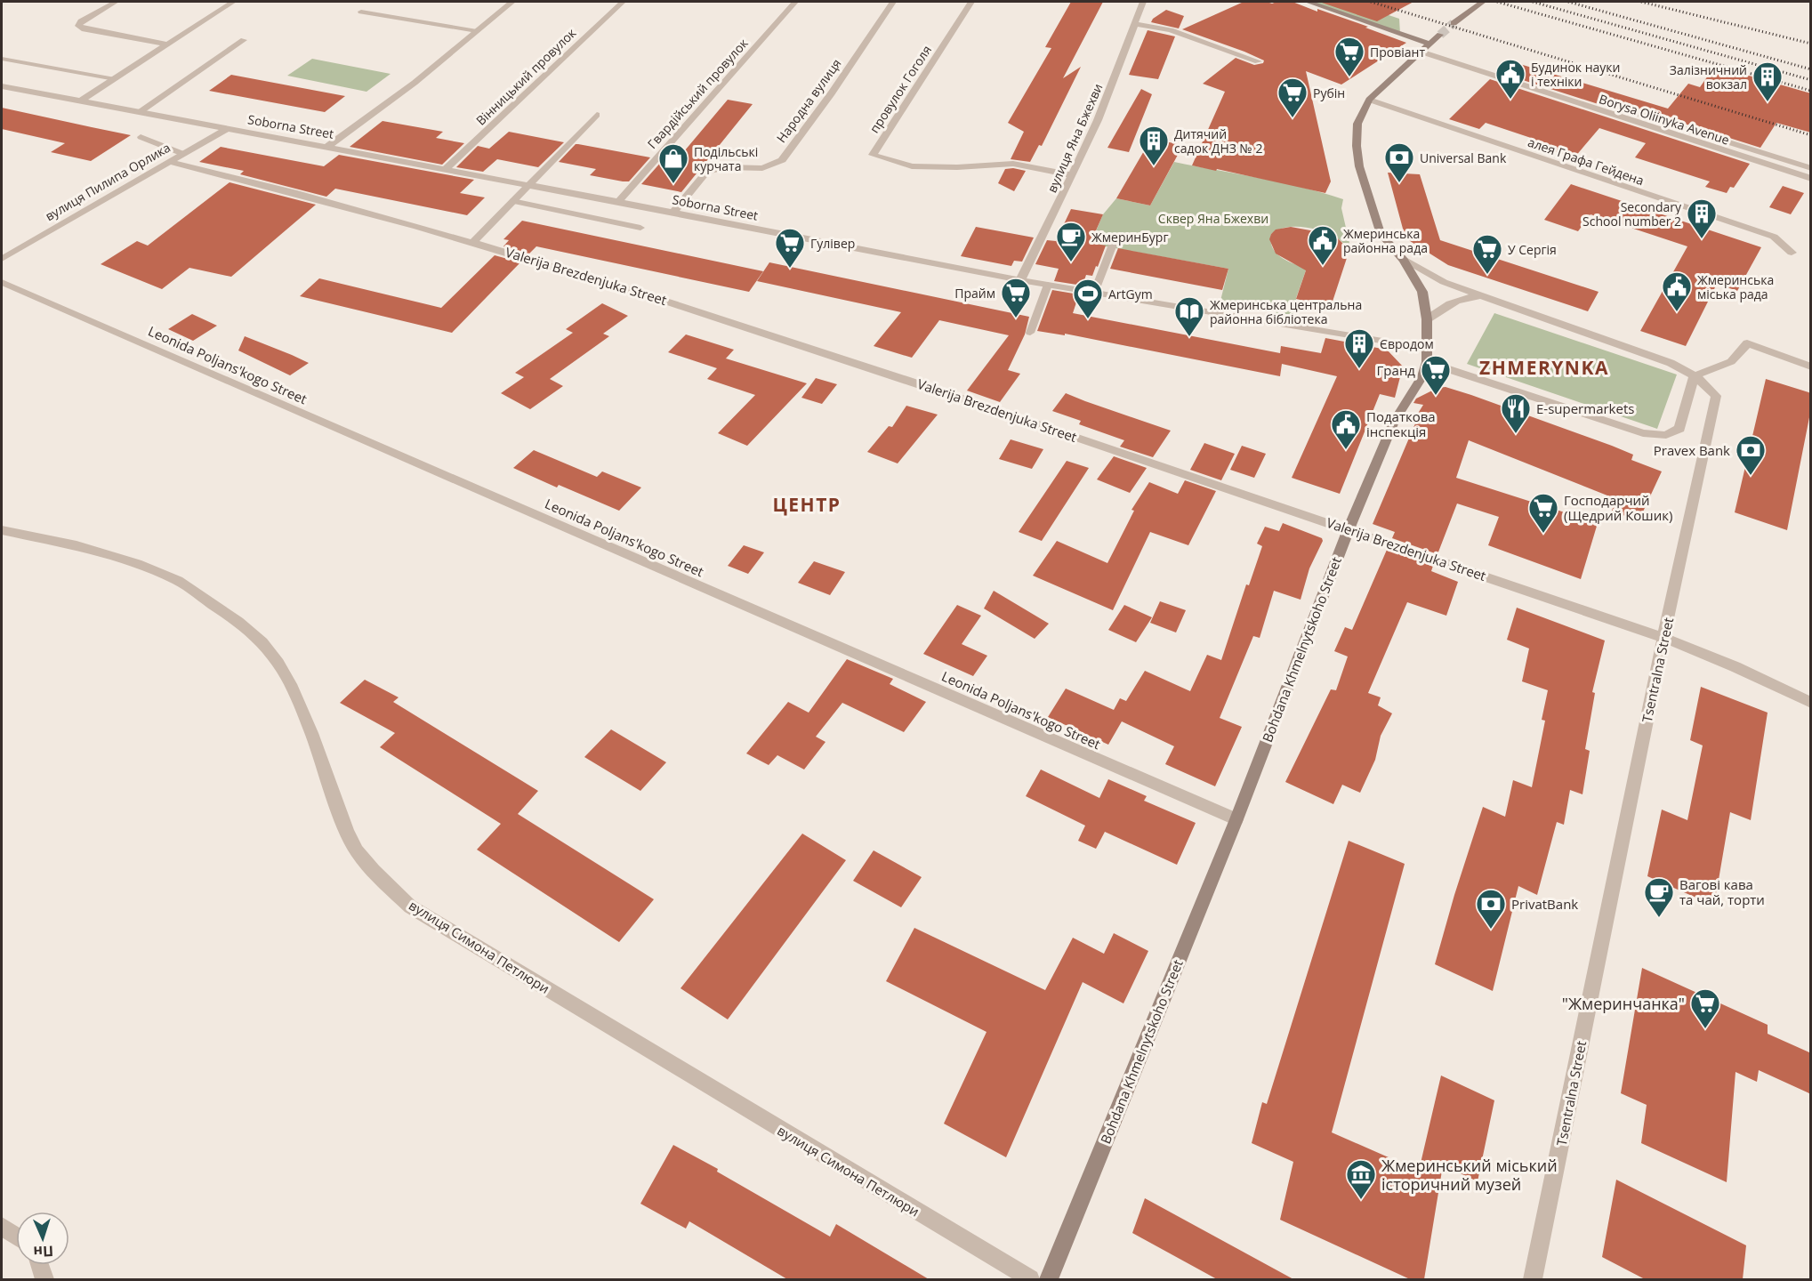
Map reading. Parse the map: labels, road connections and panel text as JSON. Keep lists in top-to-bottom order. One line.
{"streets":{"street":["Вінницький провулок","провулок Гоголя","Гвардійський провулок","Народна вулиця","Borysa Oliinyka Avenue","Soborna Street","вулиця Яна Бжехви","алея Графа Гейдена","вулиця Пилипа Орлика","Valerija Brezdenjuka Street","Leonida Poljans'kogo Street","Bohdana Khmelnytskoho Street","Tsentralna Street","вулиця Симона Петлюри"]},"crossings":[["Вінницький провулок","Soborna Street"],["провулок Гоголя","вулиця Яна Бжехви"],["Гвардійський провулок","Soborna Street"],["Народна вулиця","Soborna Street"],["Borysa Oliinyka Avenue","Bohdana Khmelnytskoho Street"],["Soborna Street","вулиця Яна Бжехви"],["Soborna Street","вулиця Пилипа Орлика"],["Soborna Street","Bohdana Khmelnytskoho Street"],["Soborna Street","Tsentralna Street"],["алея Графа Гейдена","Bohdana Khmelnytskoho Street"],["вулиця Пилипа Орлика","Valerija Brezdenjuka Street"],["Valerija Brezdenjuka Street","Bohdana Khmelnytskoho Street"],["Valerija Brezdenjuka Street","Tsentralna Street"],["Leonida Poljans'kogo Street","Bohdana Khmelnytskoho Street"],["Bohdana Khmelnytskoho Street","Tsentralna Street"]],"districts":["ZHMERYNKA","ЦЕНТР"],"parks":["Сквер Яна Бжехви"],"places":{"supermarket":["Провіант","Рубін","Гулівер","У Сергія","Прайм","Гранд","Господарчий (Щедрий Кошик)","\"Жмеринчанка\""],"public building":["Будинок науки і техніки","Жмеринська районна рада","Жмеринська міська рада","Податкова інспекція"],"building":["Залізничний вокзал","Дитячий садок ДНЗ № 2","Secondary School number 2","Євродом"],"bank":["Universal Bank","Pravex Bank","PrivatBank"],"shop":["Подільські курчата"],"cafe":["ЖмеринБург","Вагові кава та чай, торти"],"sports":["ArtGym"],"library":["Жмеринська центральна районна бібліотека"],"restaurant":["E-supermarkets"],"museum":["Жмеринський міський історичний музей"]},"north":"bottom"}
